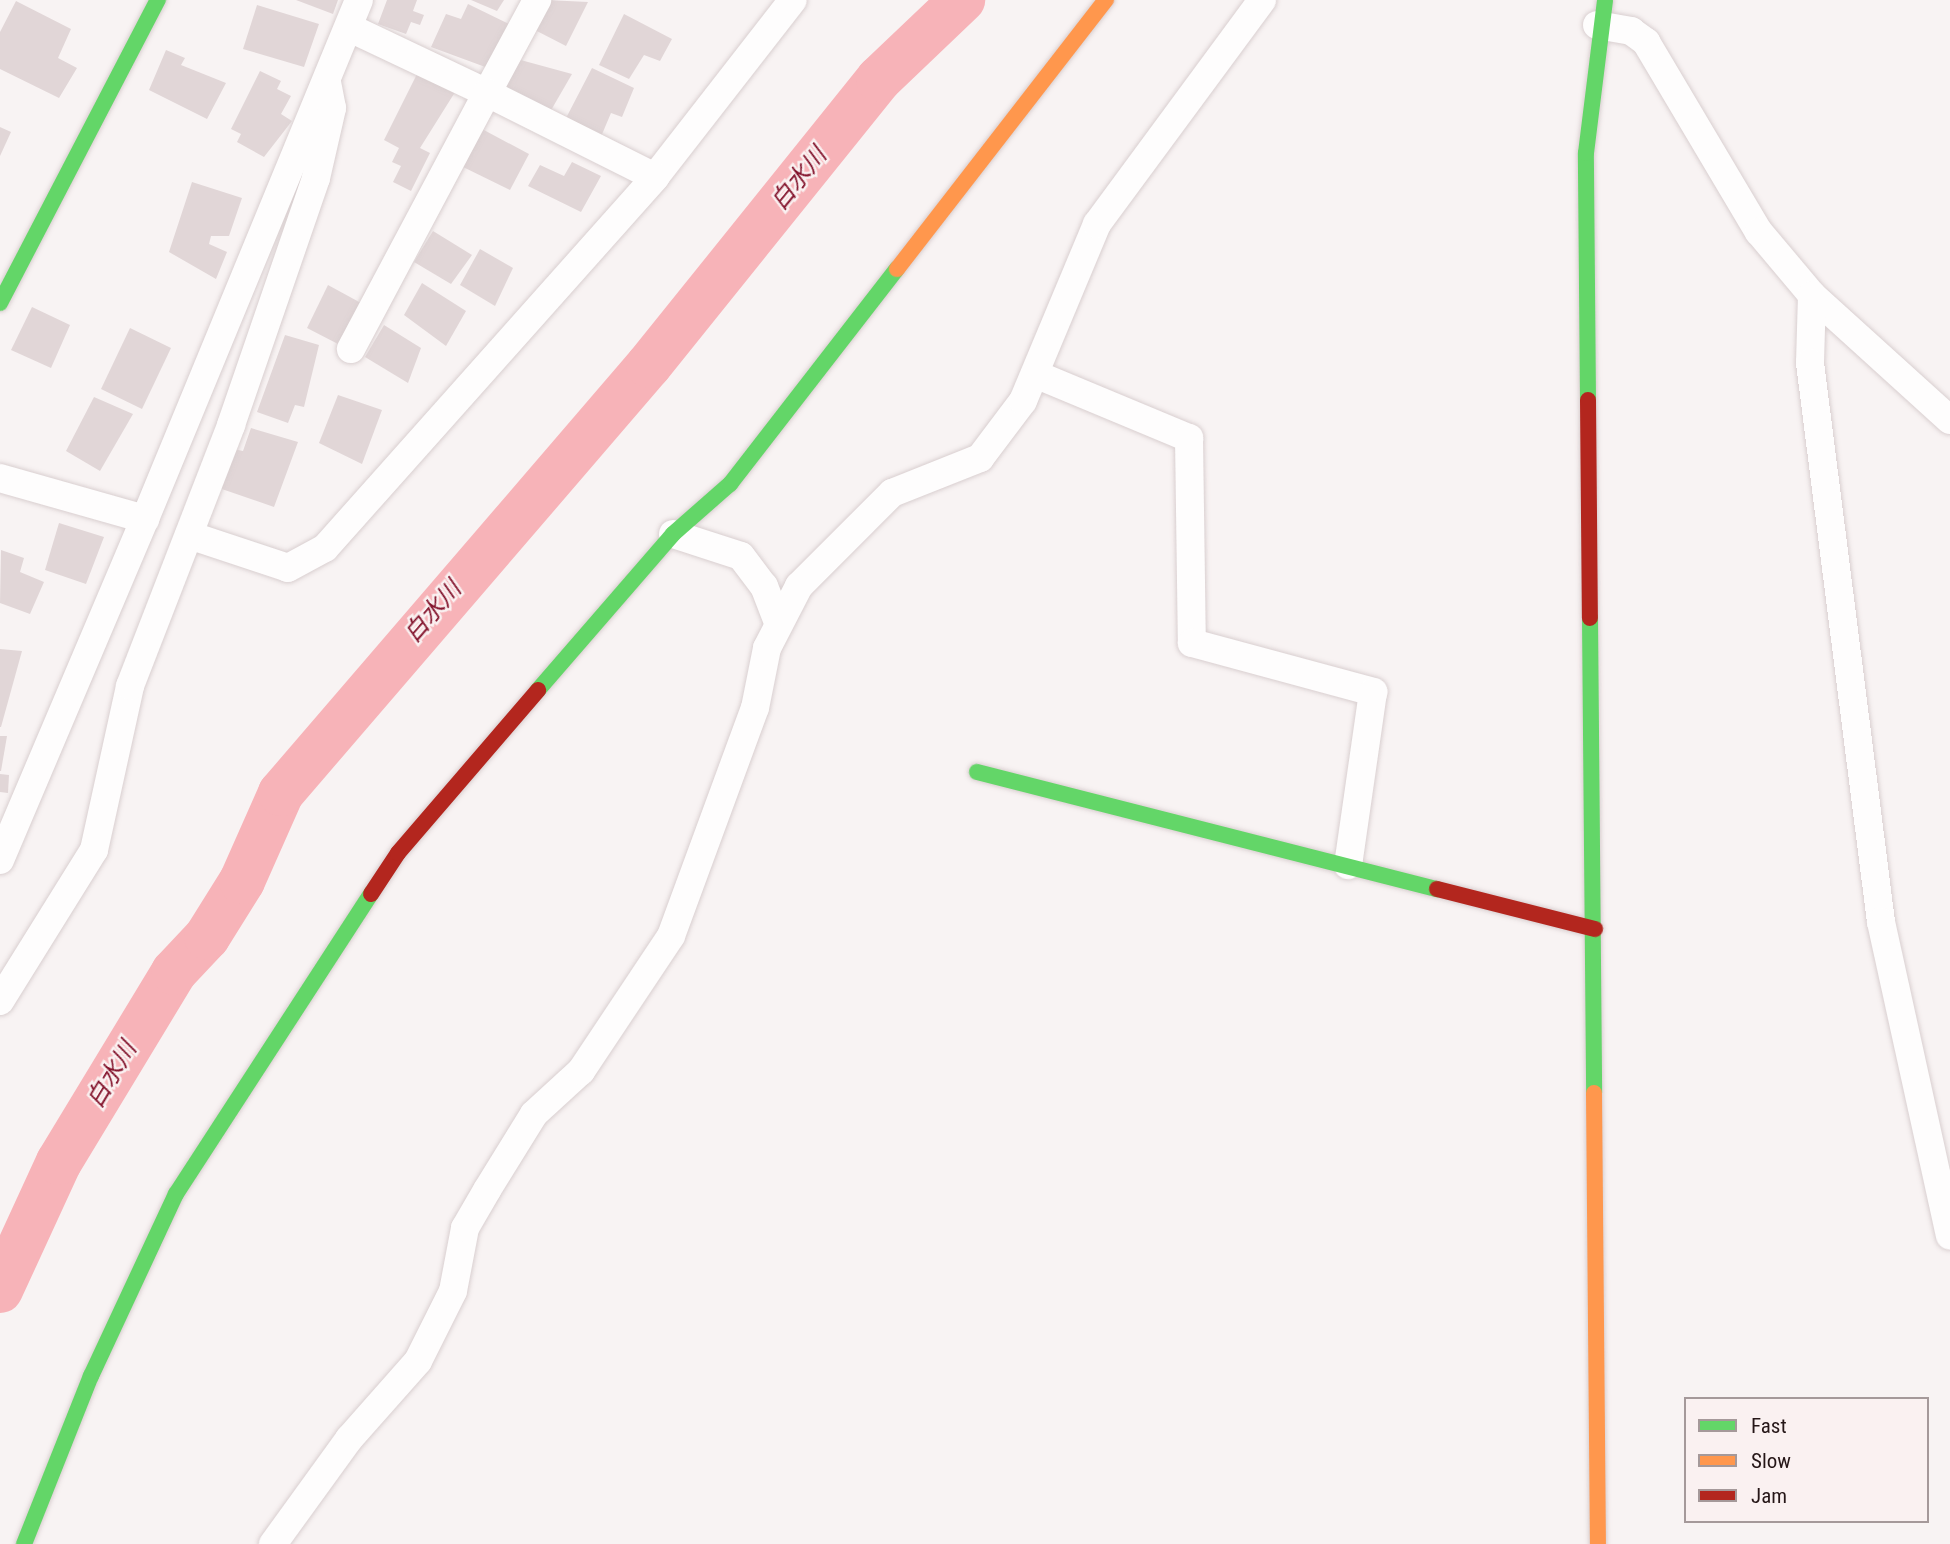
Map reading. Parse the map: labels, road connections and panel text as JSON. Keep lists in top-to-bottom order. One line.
{"water":["白水川"],"legend":["Fast","Slow","Jam"]}
